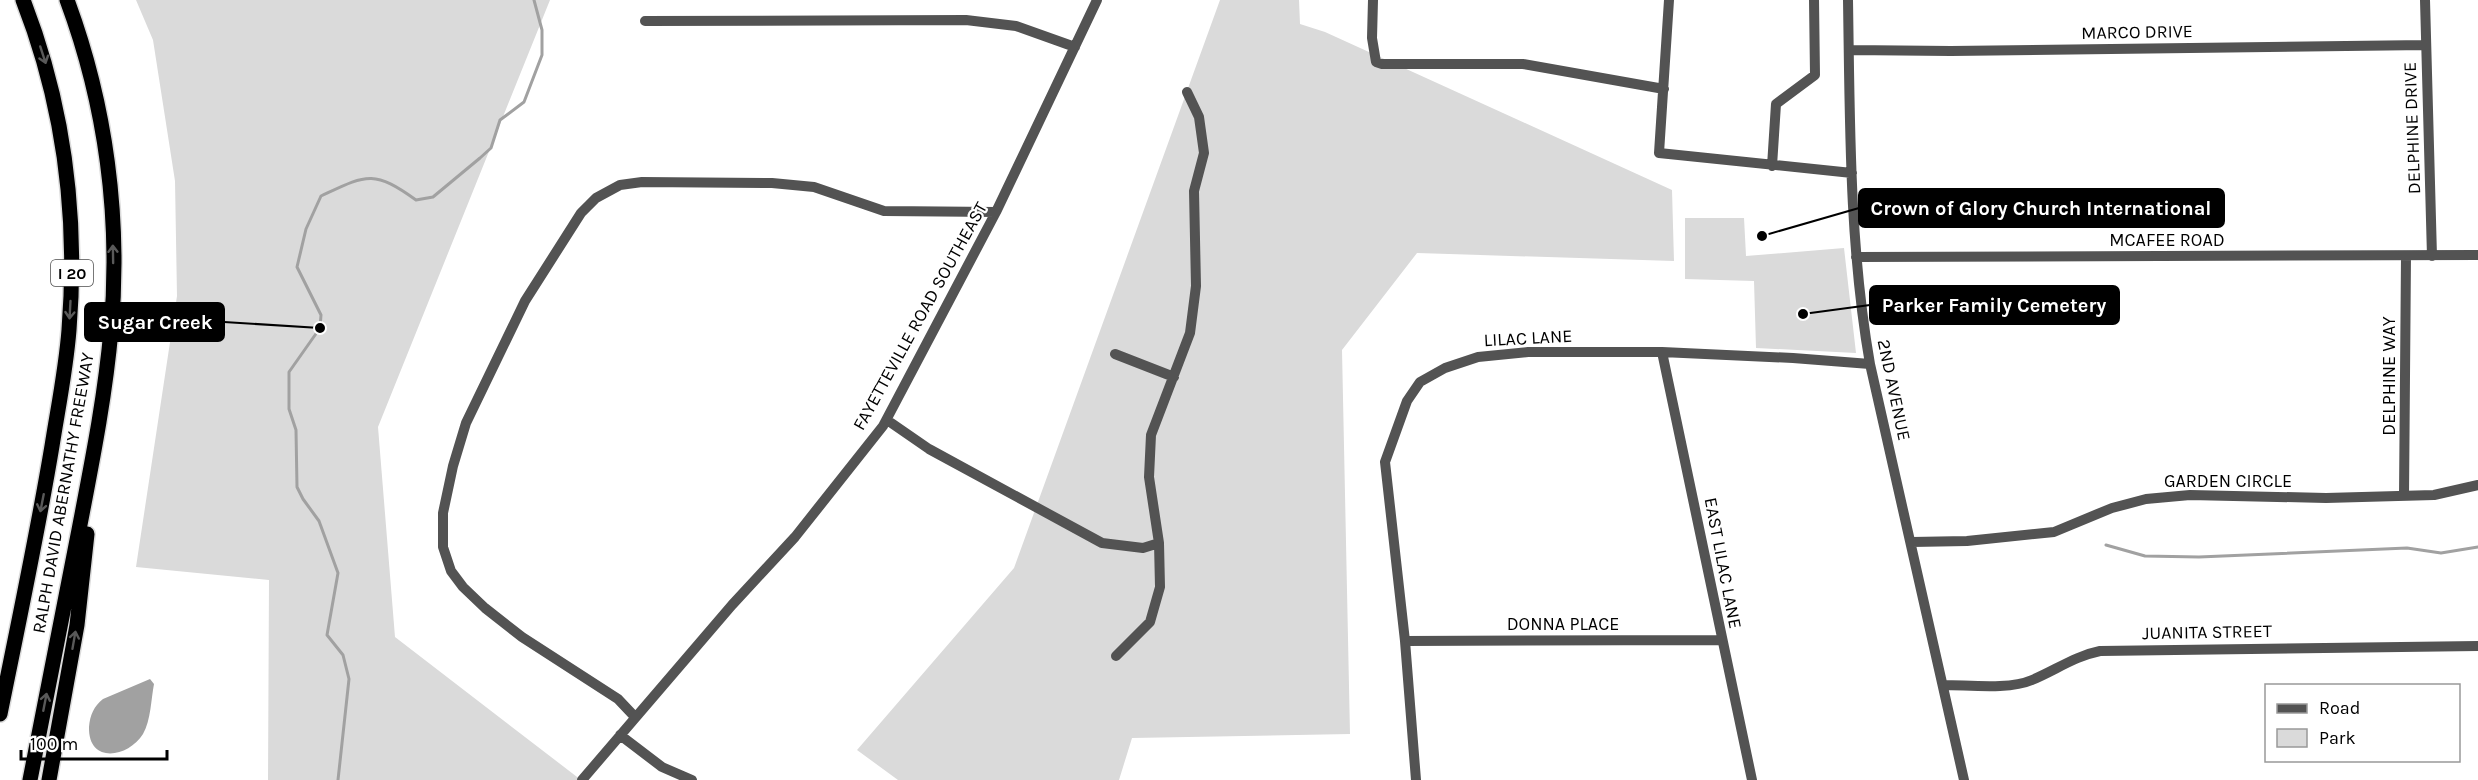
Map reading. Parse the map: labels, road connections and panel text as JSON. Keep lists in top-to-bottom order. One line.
{"streets":{"highway":["I 20","RALPH DAVID ABERNATHY FREEWAY"],"street":["MARCO DRIVE","DELPHINE DRIVE","MCAFEE ROAD","FAYETTEVILLE ROAD SOUTHEAST","LILAC LANE","DELPHINE WAY","2ND AVENUE","GARDEN CIRCLE","EAST LILAC LANE","DONNA PLACE","JUANITA STREET"]},"crossings":[["MARCO DRIVE","DELPHINE DRIVE"],["MARCO DRIVE","2ND AVENUE"],["DELPHINE DRIVE","MCAFEE ROAD"],["MCAFEE ROAD","DELPHINE WAY"],["MCAFEE ROAD","2ND AVENUE"],["LILAC LANE","2ND AVENUE"],["LILAC LANE","EAST LILAC LANE"],["LILAC LANE","DONNA PLACE"],["DELPHINE WAY","GARDEN CIRCLE"],["2ND AVENUE","GARDEN CIRCLE"],["2ND AVENUE","JUANITA STREET"],["EAST LILAC LANE","DONNA PLACE"]],"places":["Crown of Glory Church International","Parker Family Cemetery","Sugar Creek"],"legend":["Road","Park"],"scale_bar":"100 m"}
